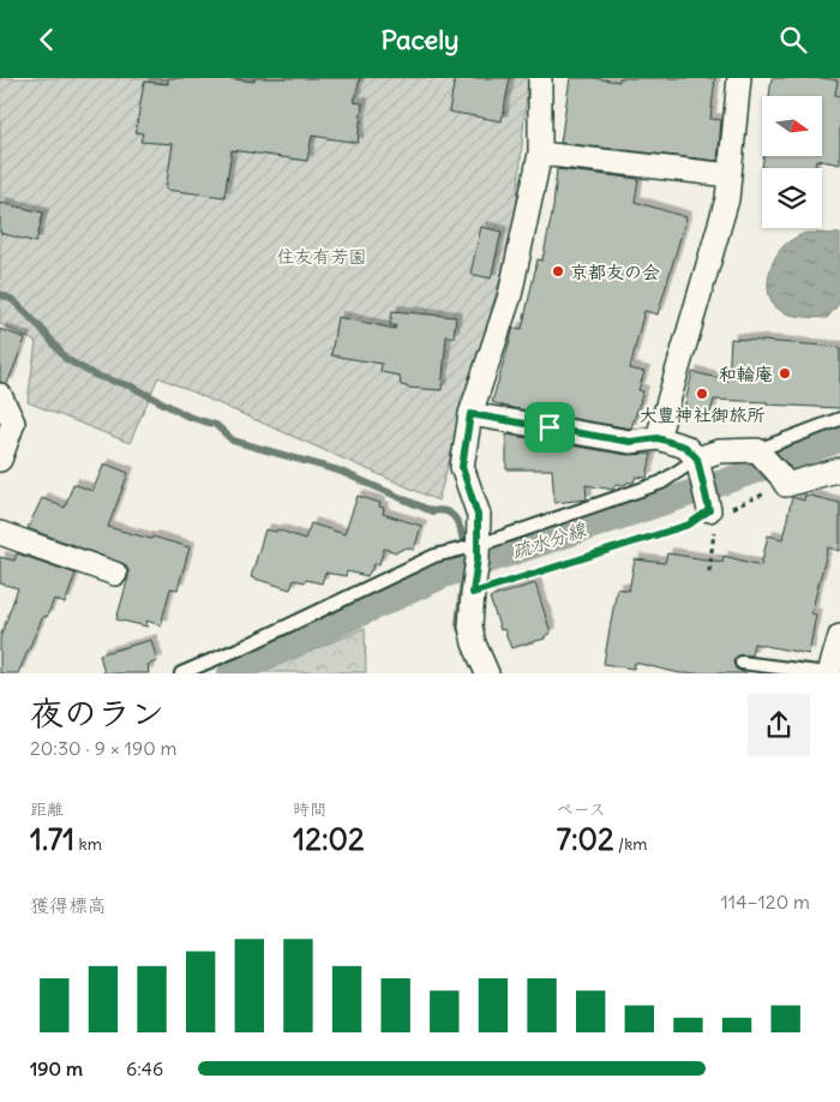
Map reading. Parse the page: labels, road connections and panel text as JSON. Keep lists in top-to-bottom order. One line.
{"water":["疏水分線"],"parks":["住友有芳園"],"places":["京都友の会","和輪庵","大豊神社御旅所"],"north":"right","page":{"header":"Pacely","heading":["夜のラン","20:30 · 9 × 190 m"],"stats":[["距離","1.71 km"],["時間","12:02"],["ペース","7:02 /km"]],"chart":["獲得標高","114–120 m"],"list":[{"name":"190 m","note":"6:46"}]}}
